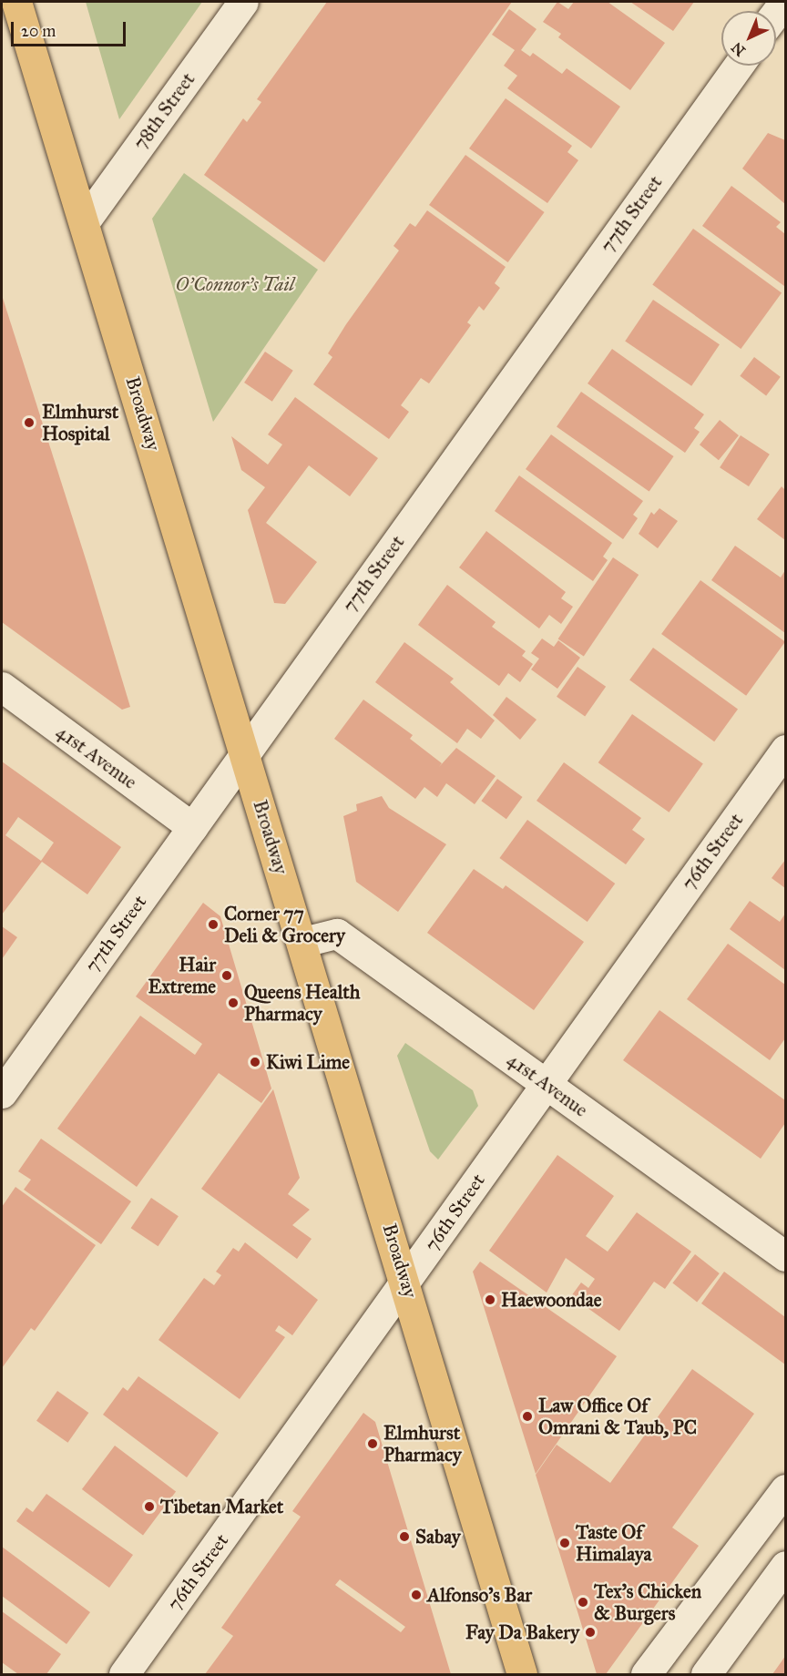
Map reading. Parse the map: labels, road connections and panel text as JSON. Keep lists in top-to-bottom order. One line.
{"streets":{"main road":["Broadway"],"street":["78th Street","77th Street","41st Avenue","76th Street"]},"crossings":[["78th Street","Broadway"],["77th Street","Broadway"],["77th Street","41st Avenue"],["Broadway","41st Avenue"],["Broadway","76th Street"],["41st Avenue","76th Street"]],"parks":["O'Connor's Tail"],"places":["Elmhurst Hospital","Corner 77 Deli & Grocery","Hair Extreme","Queens Health Pharmacy","Kiwi Lime","Haewoondae","Law Office Of Omrani & Taub, PC","Elmhurst Pharmacy","Tibetan Market","Sabay","Taste Of Himalaya","Alfonso's Bar","Tex's Chicken & Burgers","Fay Da Bakery"],"scale_bar":"20 m","north":"bottom left"}
